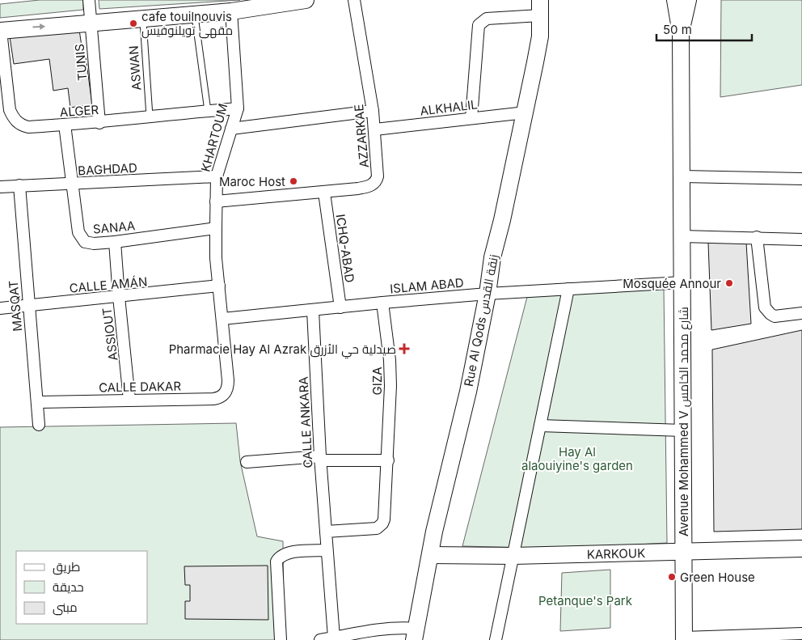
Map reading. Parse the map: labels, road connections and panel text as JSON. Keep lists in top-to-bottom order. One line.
{"streets":{"street":["TUNIS","ALKHALIL","ALGER","AZZARKAE","KHARTOUM","BAGHDAD","SANAA","ICHQ-ABAD","CALLE AMÁN","ISLAM ABAD","MASQAT","Rue Al Qods زنقة القدس","ASSIOUT","GIZA","CALLE DAKAR","Avenue Mohammed V شارع محمد الخامس","CALLE ANKARA","KARKOUK"],"lane":["ASWAN"]},"crossings":[["TUNIS","ALGER"],["ASWAN","ALGER"],["ALKHALIL","AZZARKAE"],["ALKHALIL","Rue Al Qods زنقة القدس"],["ALGER","KHARTOUM"],["ALGER","SANAA"],["AZZARKAE","KHARTOUM"],["AZZARKAE","ICHQ-ABAD"],["KHARTOUM","BAGHDAD"],["KHARTOUM","SANAA"],["KHARTOUM","CALLE AMÁN"],["KHARTOUM","ISLAM ABAD"],["KHARTOUM","CALLE DAKAR"],["BAGHDAD","SANAA"],["BAGHDAD","MASQAT"],["SANAA","ASSIOUT"],["ICHQ-ABAD","ISLAM ABAD"],["CALLE AMÁN","MASQAT"],["CALLE AMÁN","ASSIOUT"],["ISLAM ABAD","Rue Al Qods زنقة القدس"],["ISLAM ABAD","GIZA"],["ISLAM ABAD","Avenue Mohammed V شارع محمد الخامس"],["ISLAM ABAD","CALLE ANKARA"],["MASQAT","CALLE DAKAR"],["Rue Al Qods زنقة القدس","KARKOUK"],["ASSIOUT","CALLE DAKAR"],["GIZA","CALLE ANKARA"],["Avenue Mohammed V شارع محمد الخامس","KARKOUK"]],"parks":["Hay Al alaouiyine's garden","Petanque's Park"],"places":{"other":["cafe touilnouvis مقهى تويلنوفيس","Maroc Host","Mosquée Annour","Green House"],"health":["Pharmacie Hay Al Azrak صيدلية حي الأزرق"]},"legend":["طريق","حديقة","مبنى"],"scale_bar":"50 m"}
